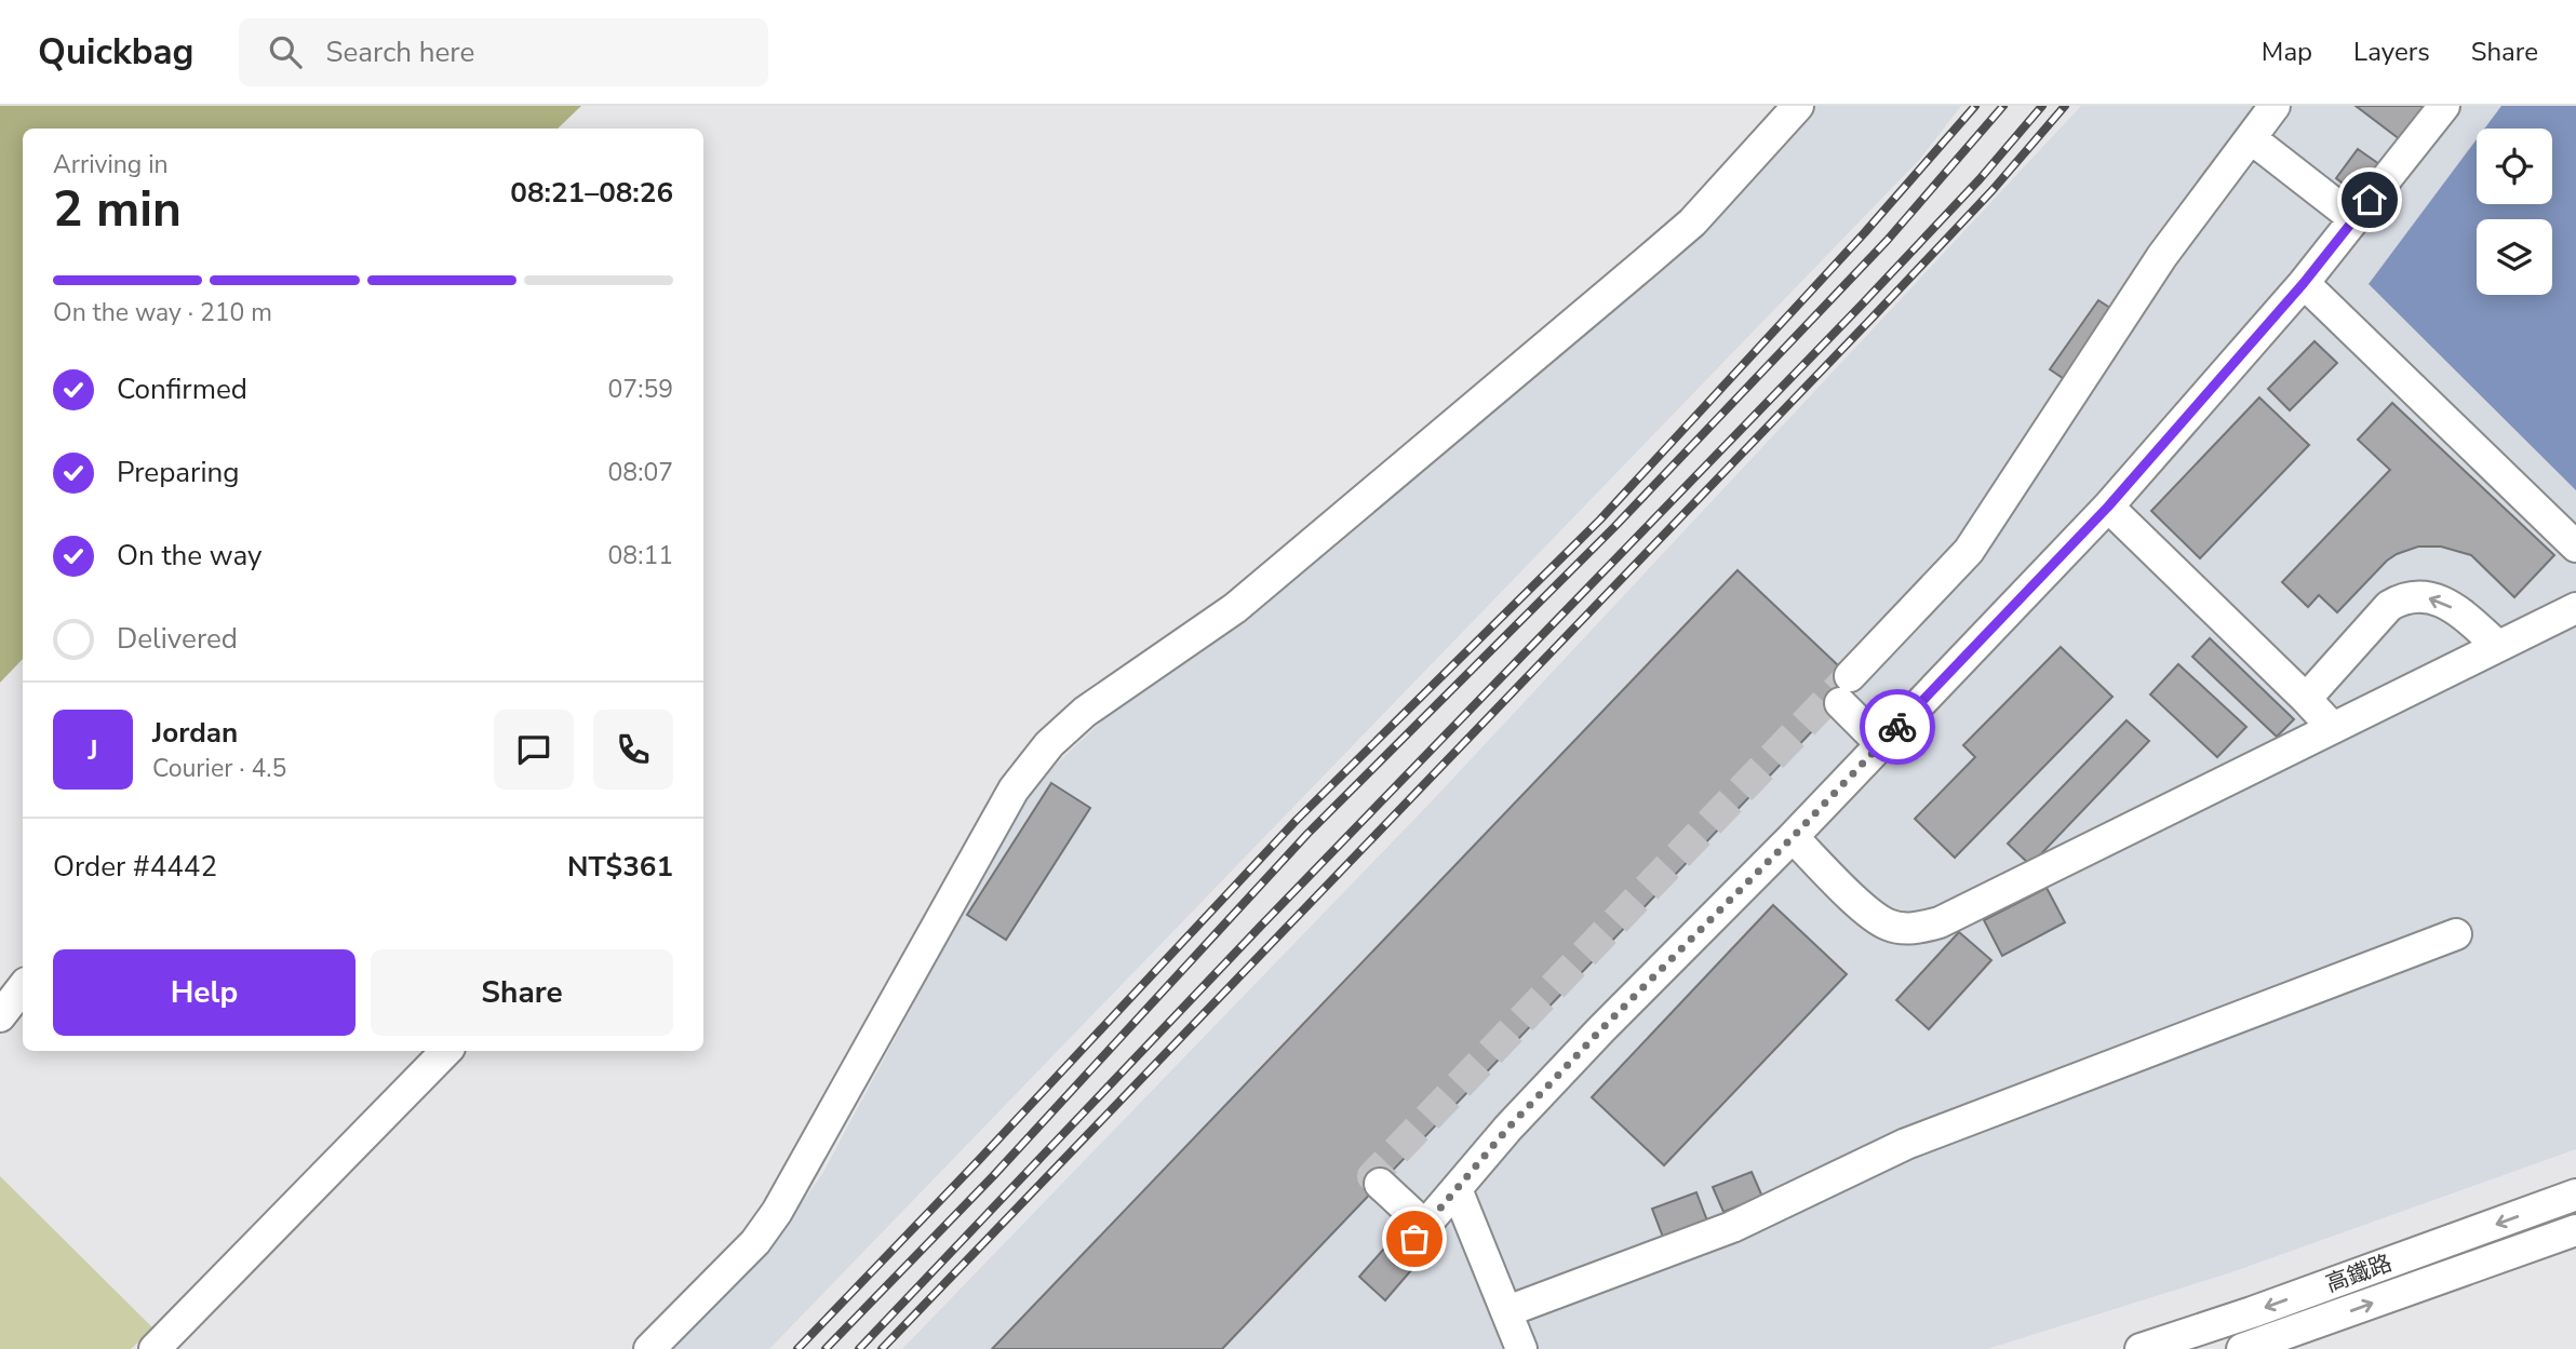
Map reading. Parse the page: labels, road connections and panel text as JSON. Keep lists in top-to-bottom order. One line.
{"streets":{"street":["高鐵路"]},"page":{"header":"Quickbag","search":"Search here","nav":["Map","Layers","Share"],"heading":["2 min","Arriving in","08:21–08:26"],"panel":["Jordan","Courier · 4.5","Order #4442","NT$361"],"bar":"On the way · 210 m","list":[["Confirmed","07:59"],["Preparing","08:07"],["On the way","08:11"],"Delivered"],"round":"J","buttons":["Help","Share"]}}
